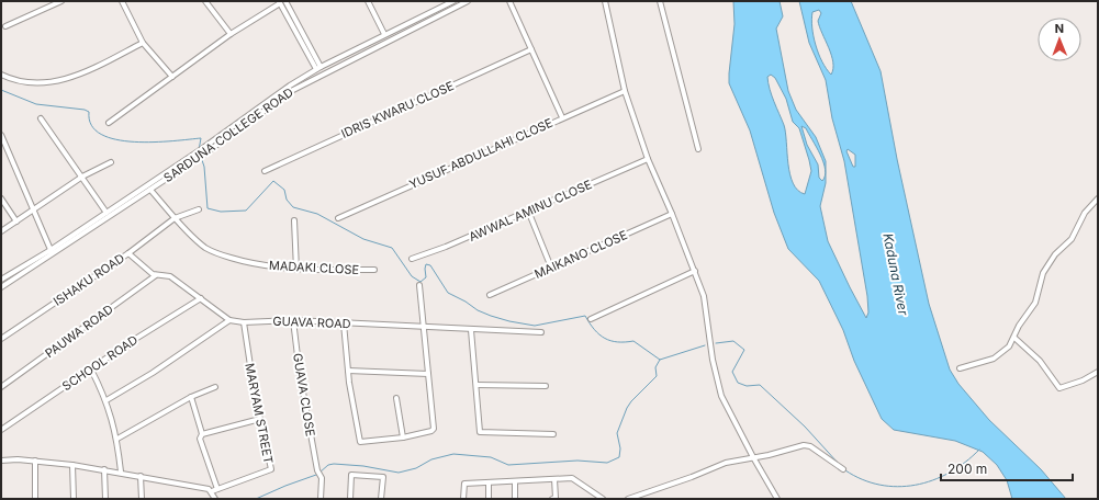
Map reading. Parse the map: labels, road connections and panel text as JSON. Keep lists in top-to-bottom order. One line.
{"streets":{"street":["IDRIS KWARU CLOSE","SARDUNA COLLEGE ROAD","YUSUF ABDULLAHI CLOSE","AWWAL AMINU CLOSE","MAIKANO CLOSE","MADAKI CLOSE","ISHAKU ROAD","GUAVA ROAD","PAUWA ROAD","SCHOOL ROAD","GUAVA CLOSE","MARYAM STREET"]},"crossings":[["SARDUNA COLLEGE ROAD","MADAKI CLOSE"],["MADAKI CLOSE","ISHAKU ROAD"],["GUAVA ROAD","GUAVA CLOSE"],["GUAVA ROAD","MARYAM STREET"]],"water":["Kaduna River"],"scale_bar":"200 m","north":"top"}
